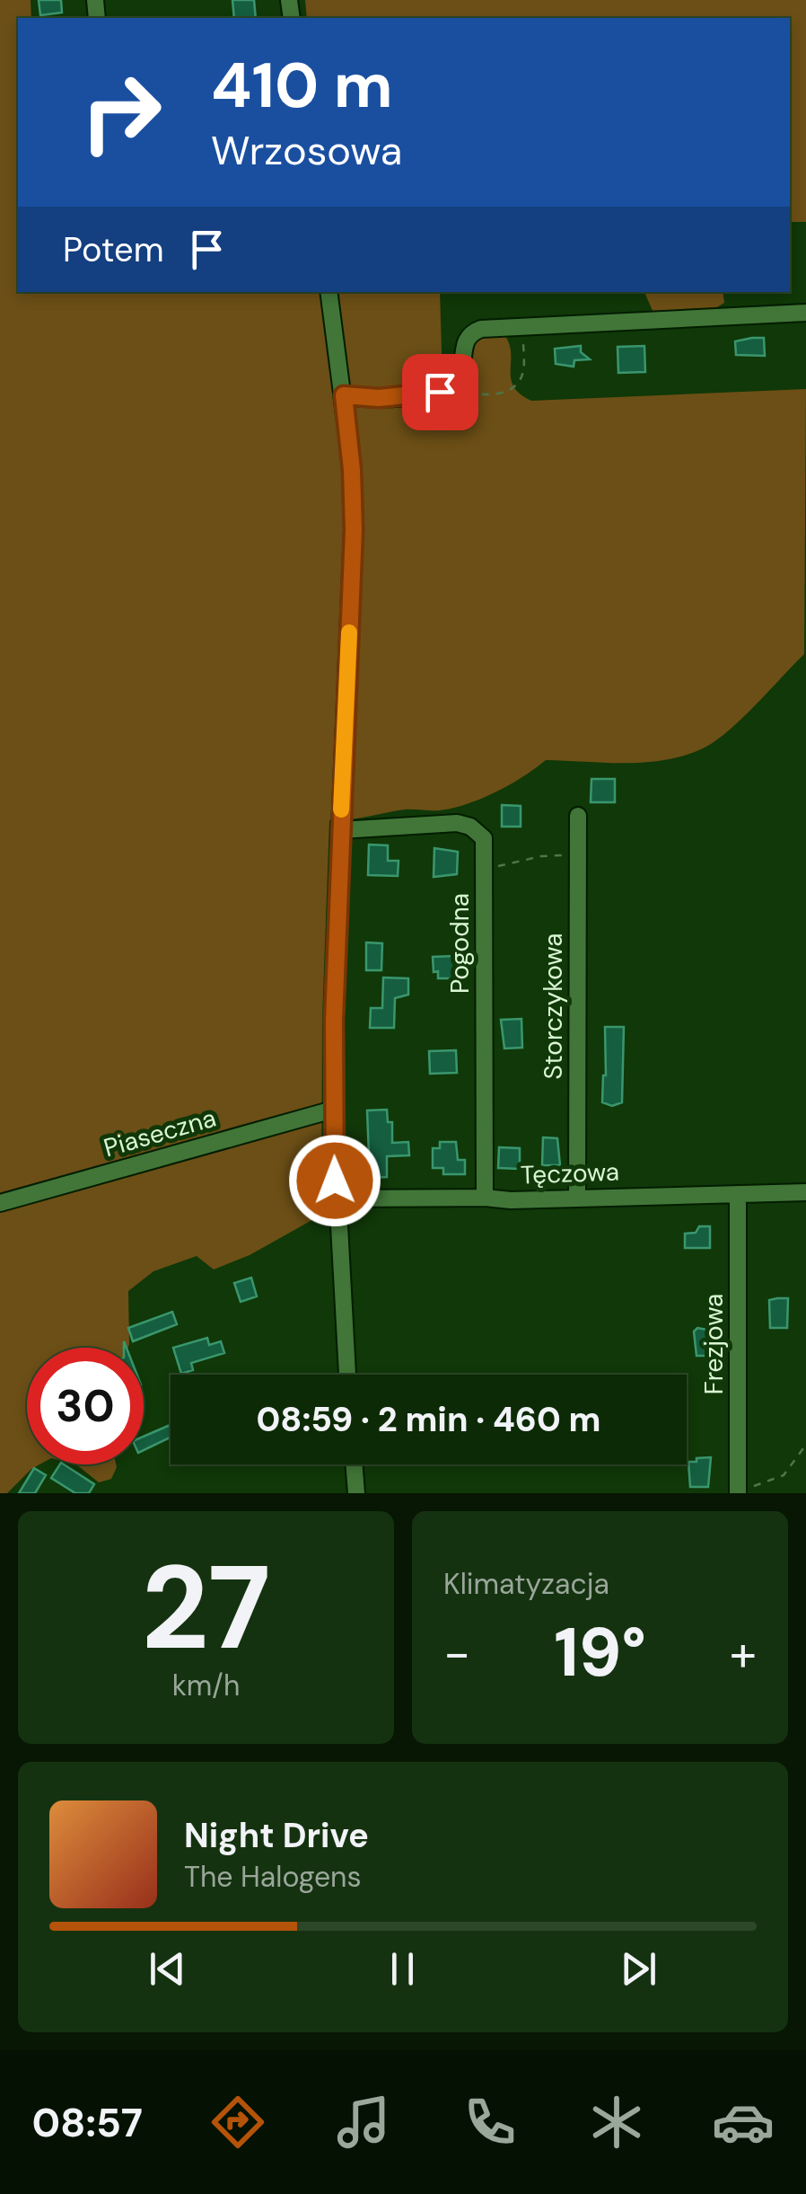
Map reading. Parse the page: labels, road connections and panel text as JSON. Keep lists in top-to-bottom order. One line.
{"streets":{"street":["Pogodna","Storczykowa","Piaseczna","Tęczowa","Frezjowa"]},"crossings":[["Pogodna","Tęczowa"],["Storczykowa","Tęczowa"],["Tęczowa","Frezjowa"]],"page":{"turn":["410 m","Wrzosowa"],"then":"Potem","limit":"30","trip":"08:59 · 2 min · 460 m","tile":[["27","km/h"],"Klimatyzacja"],"heat":["−","19°","+"],"song":["Night Drive","The Halogens"],"tabs":"08:57"}}
